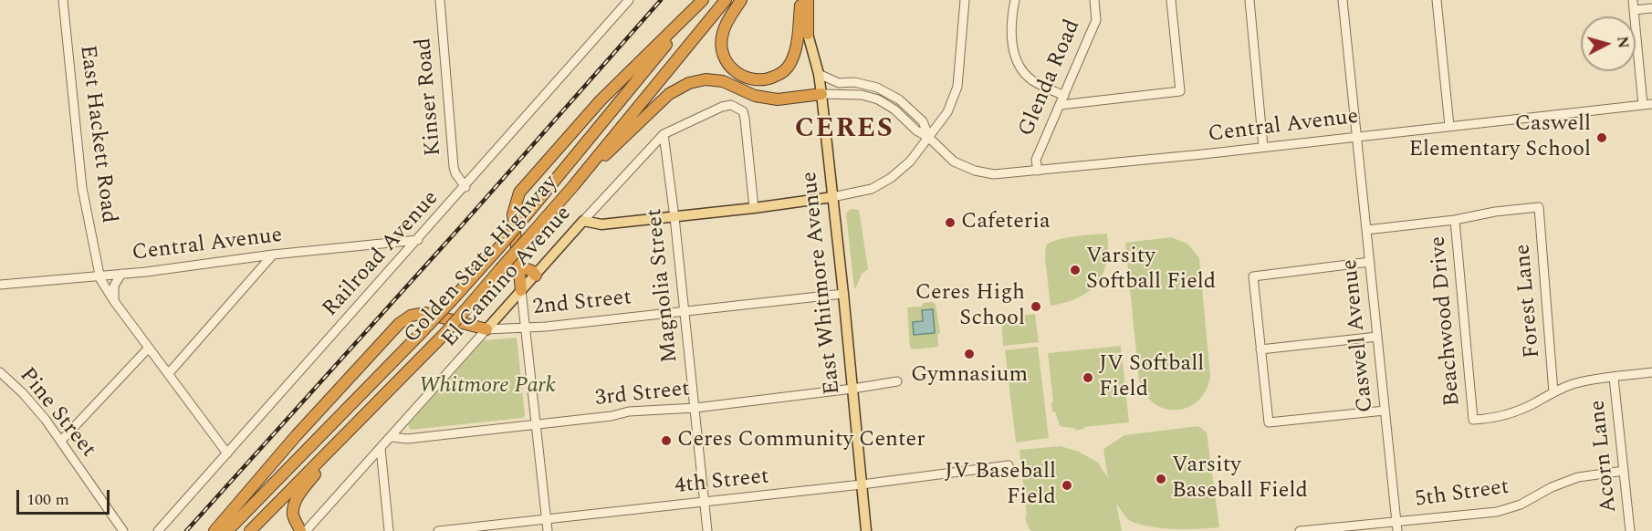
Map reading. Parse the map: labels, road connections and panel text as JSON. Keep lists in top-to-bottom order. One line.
{"streets":{"highway":["Golden State Highway"],"main road":["El Camino Avenue","East Whitmore Avenue"],"street":["Glenda Road","Kinser Road","Central Avenue","East Hackett Road","Railroad Avenue","Magnolia Street","Forest Lane","2nd Street","Beachwood Drive","Caswell Avenue","3rd Street","Pine Street","Acorn Lane","4th Street","5th Street"]},"crossings":[["Glenda Road","Central Avenue"],["Kinser Road","Railroad Avenue"],["Central Avenue","East Hackett Road"],["Central Avenue","Railroad Avenue"],["Central Avenue","Caswell Avenue"],["East Hackett Road","Railroad Avenue"],["El Camino Avenue","Magnolia Street"],["El Camino Avenue","2nd Street"],["El Camino Avenue","3rd Street"],["East Whitmore Avenue","2nd Street"],["East Whitmore Avenue","3rd Street"],["East Whitmore Avenue","4th Street"],["Magnolia Street","2nd Street"],["Magnolia Street","3rd Street"],["Magnolia Street","4th Street"],["Forest Lane","Beachwood Drive"],["Caswell Avenue","5th Street"],["Acorn Lane","5th Street"]],"districts":["CERES"],"parks":["Whitmore Park"],"places":["Caswell Elementary School","Cafeteria","Varsity Softball Field","Ceres High School","Gymnasium","JV Softball Field","Ceres Community Center","Varsity Baseball Field","JV Baseball Field"],"scale_bar":"100 m","north":"right"}
